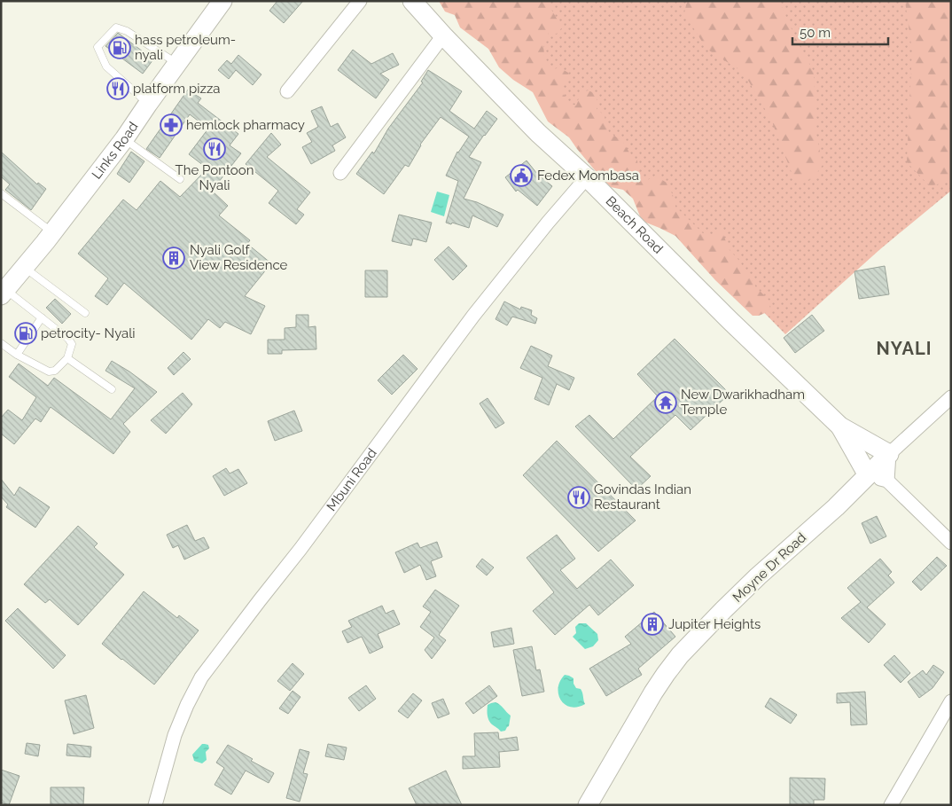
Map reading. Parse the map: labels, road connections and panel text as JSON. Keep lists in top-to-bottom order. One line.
{"streets":{"main road":["Links Road","Beach Road","Moyne Dr Road"],"street":["Mbuni Road"]},"crossings":[["Beach Road","Mbuni Road"],["Beach Road","Moyne Dr Road"]],"districts":["NYALI"],"places":{"fuel station":["hass petroleum- nyali","petrocity- Nyali"],"restaurant":["platform pizza","The Pontoon Nyali","Govindas Indian Restaurant"],"pharmacy":["hemlock pharmacy"],"public building":["Fedex Mombasa"],"building":["Nyali Golf View Residence","Jupiter Heights"],"temple":["New Dwarikhadham Temple"]},"scale_bar":"50 m"}
